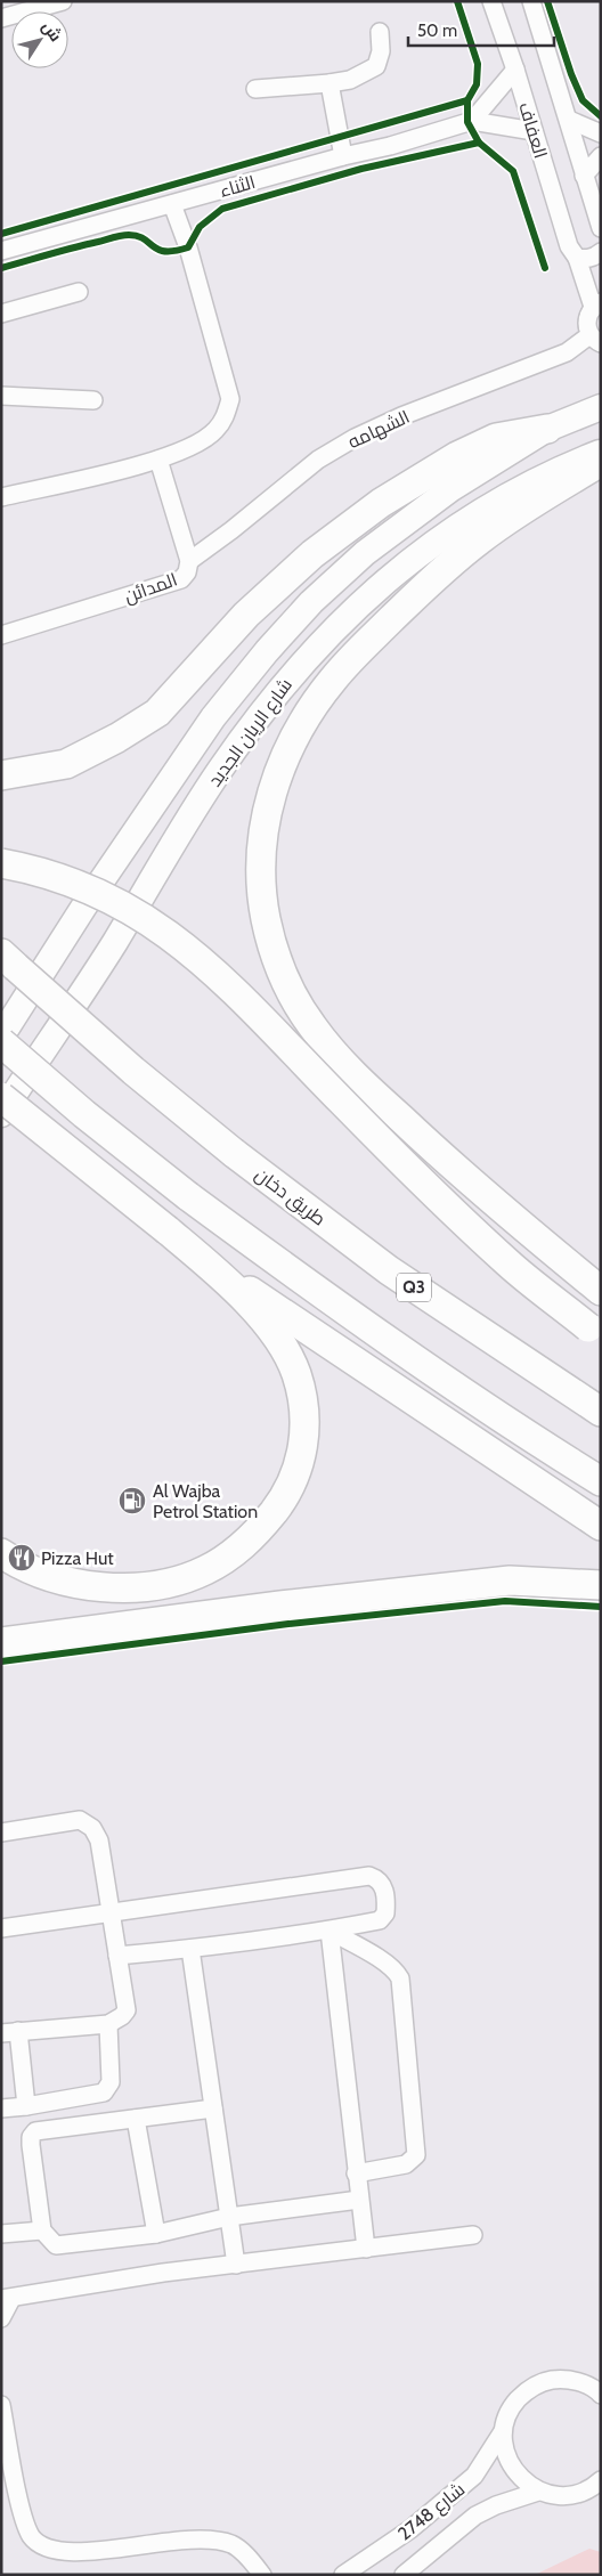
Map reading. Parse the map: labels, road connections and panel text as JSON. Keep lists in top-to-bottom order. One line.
{"streets":{"main road":["شارع الريان الجديد","طريق دخان","Q3"],"street":["العفاف","الثناء","الشهامه","المدائن","شارع 2748"]},"crossings":[["العفاف","الثناء"],["الشهامه","المدائن"]],"places":{"fuel station":["Al Wajba Petrol Station"],"restaurant":["Pizza Hut"]},"scale_bar":"50 m","north":"top right"}
